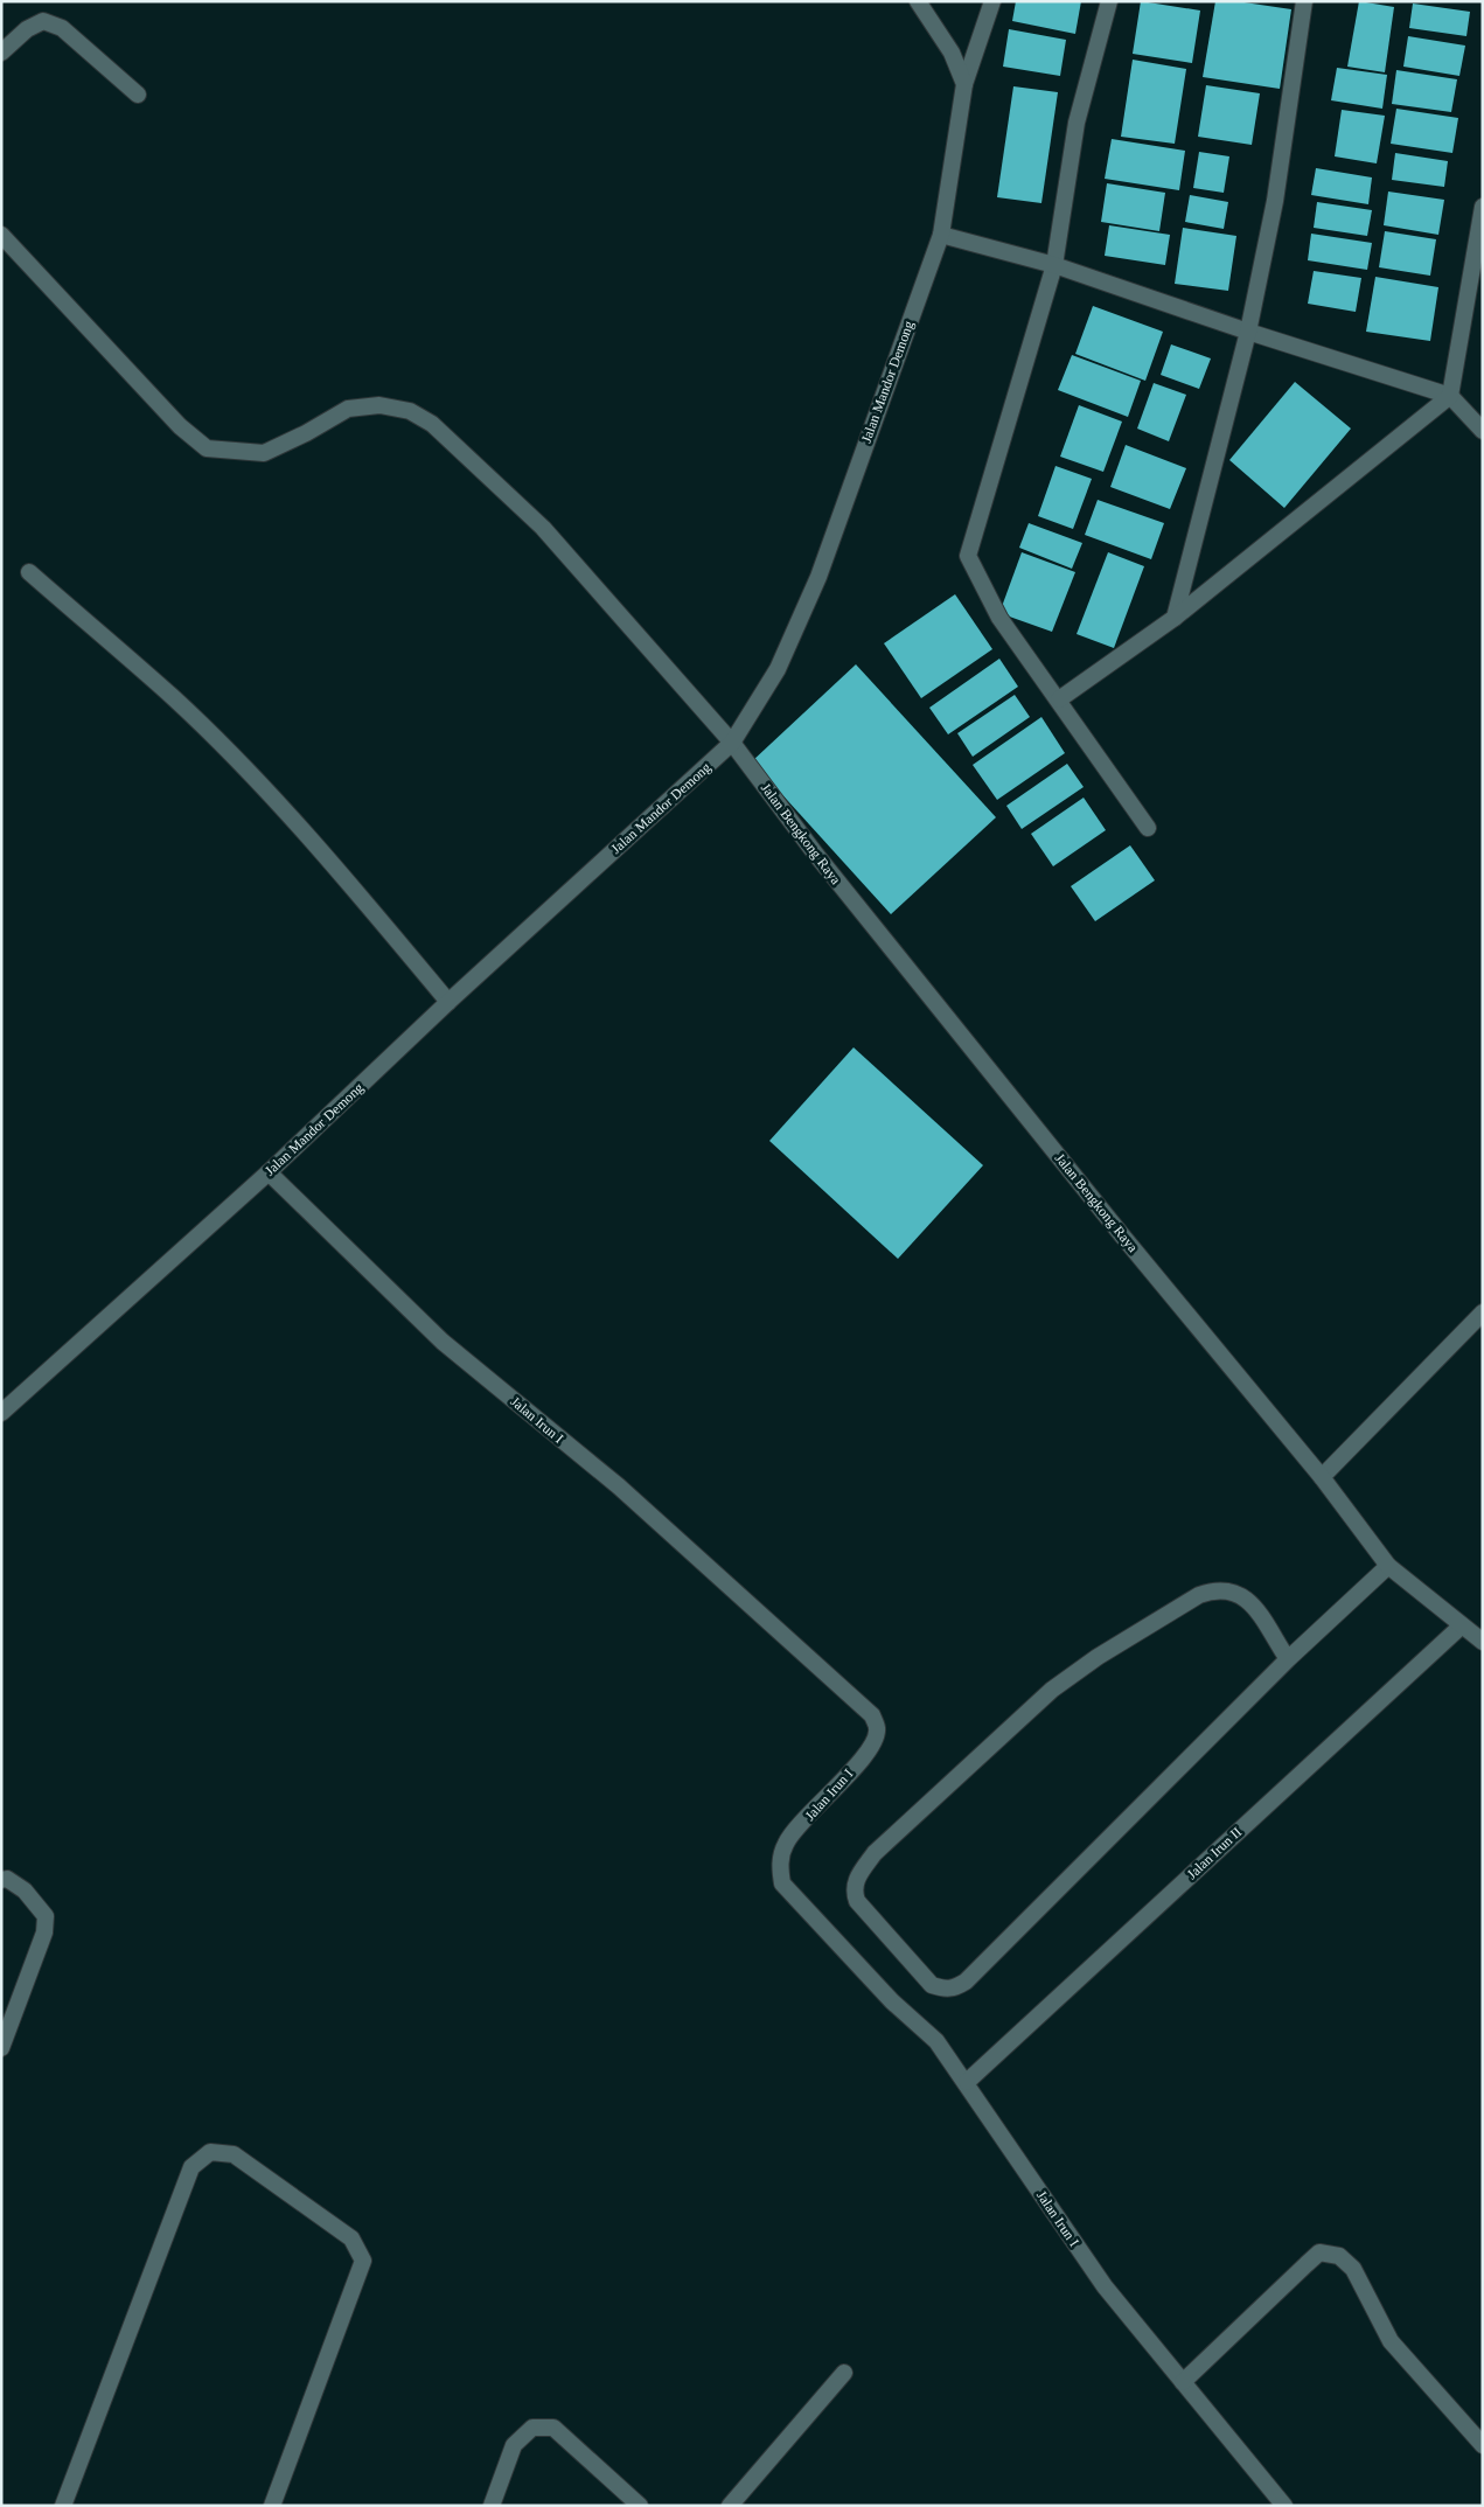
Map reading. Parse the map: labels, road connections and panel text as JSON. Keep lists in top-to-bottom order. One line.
{"streets":{"street":["Jalan Mandor Demong","Jalan Bengkong Raya","Jalan Irun I","Jalan Irun II"]},"crossings":[["Jalan Mandor Demong","Jalan Bengkong Raya"],["Jalan Mandor Demong","Jalan Irun I"],["Jalan Bengkong Raya","Jalan Irun II"],["Jalan Irun I","Jalan Irun II"]]}
